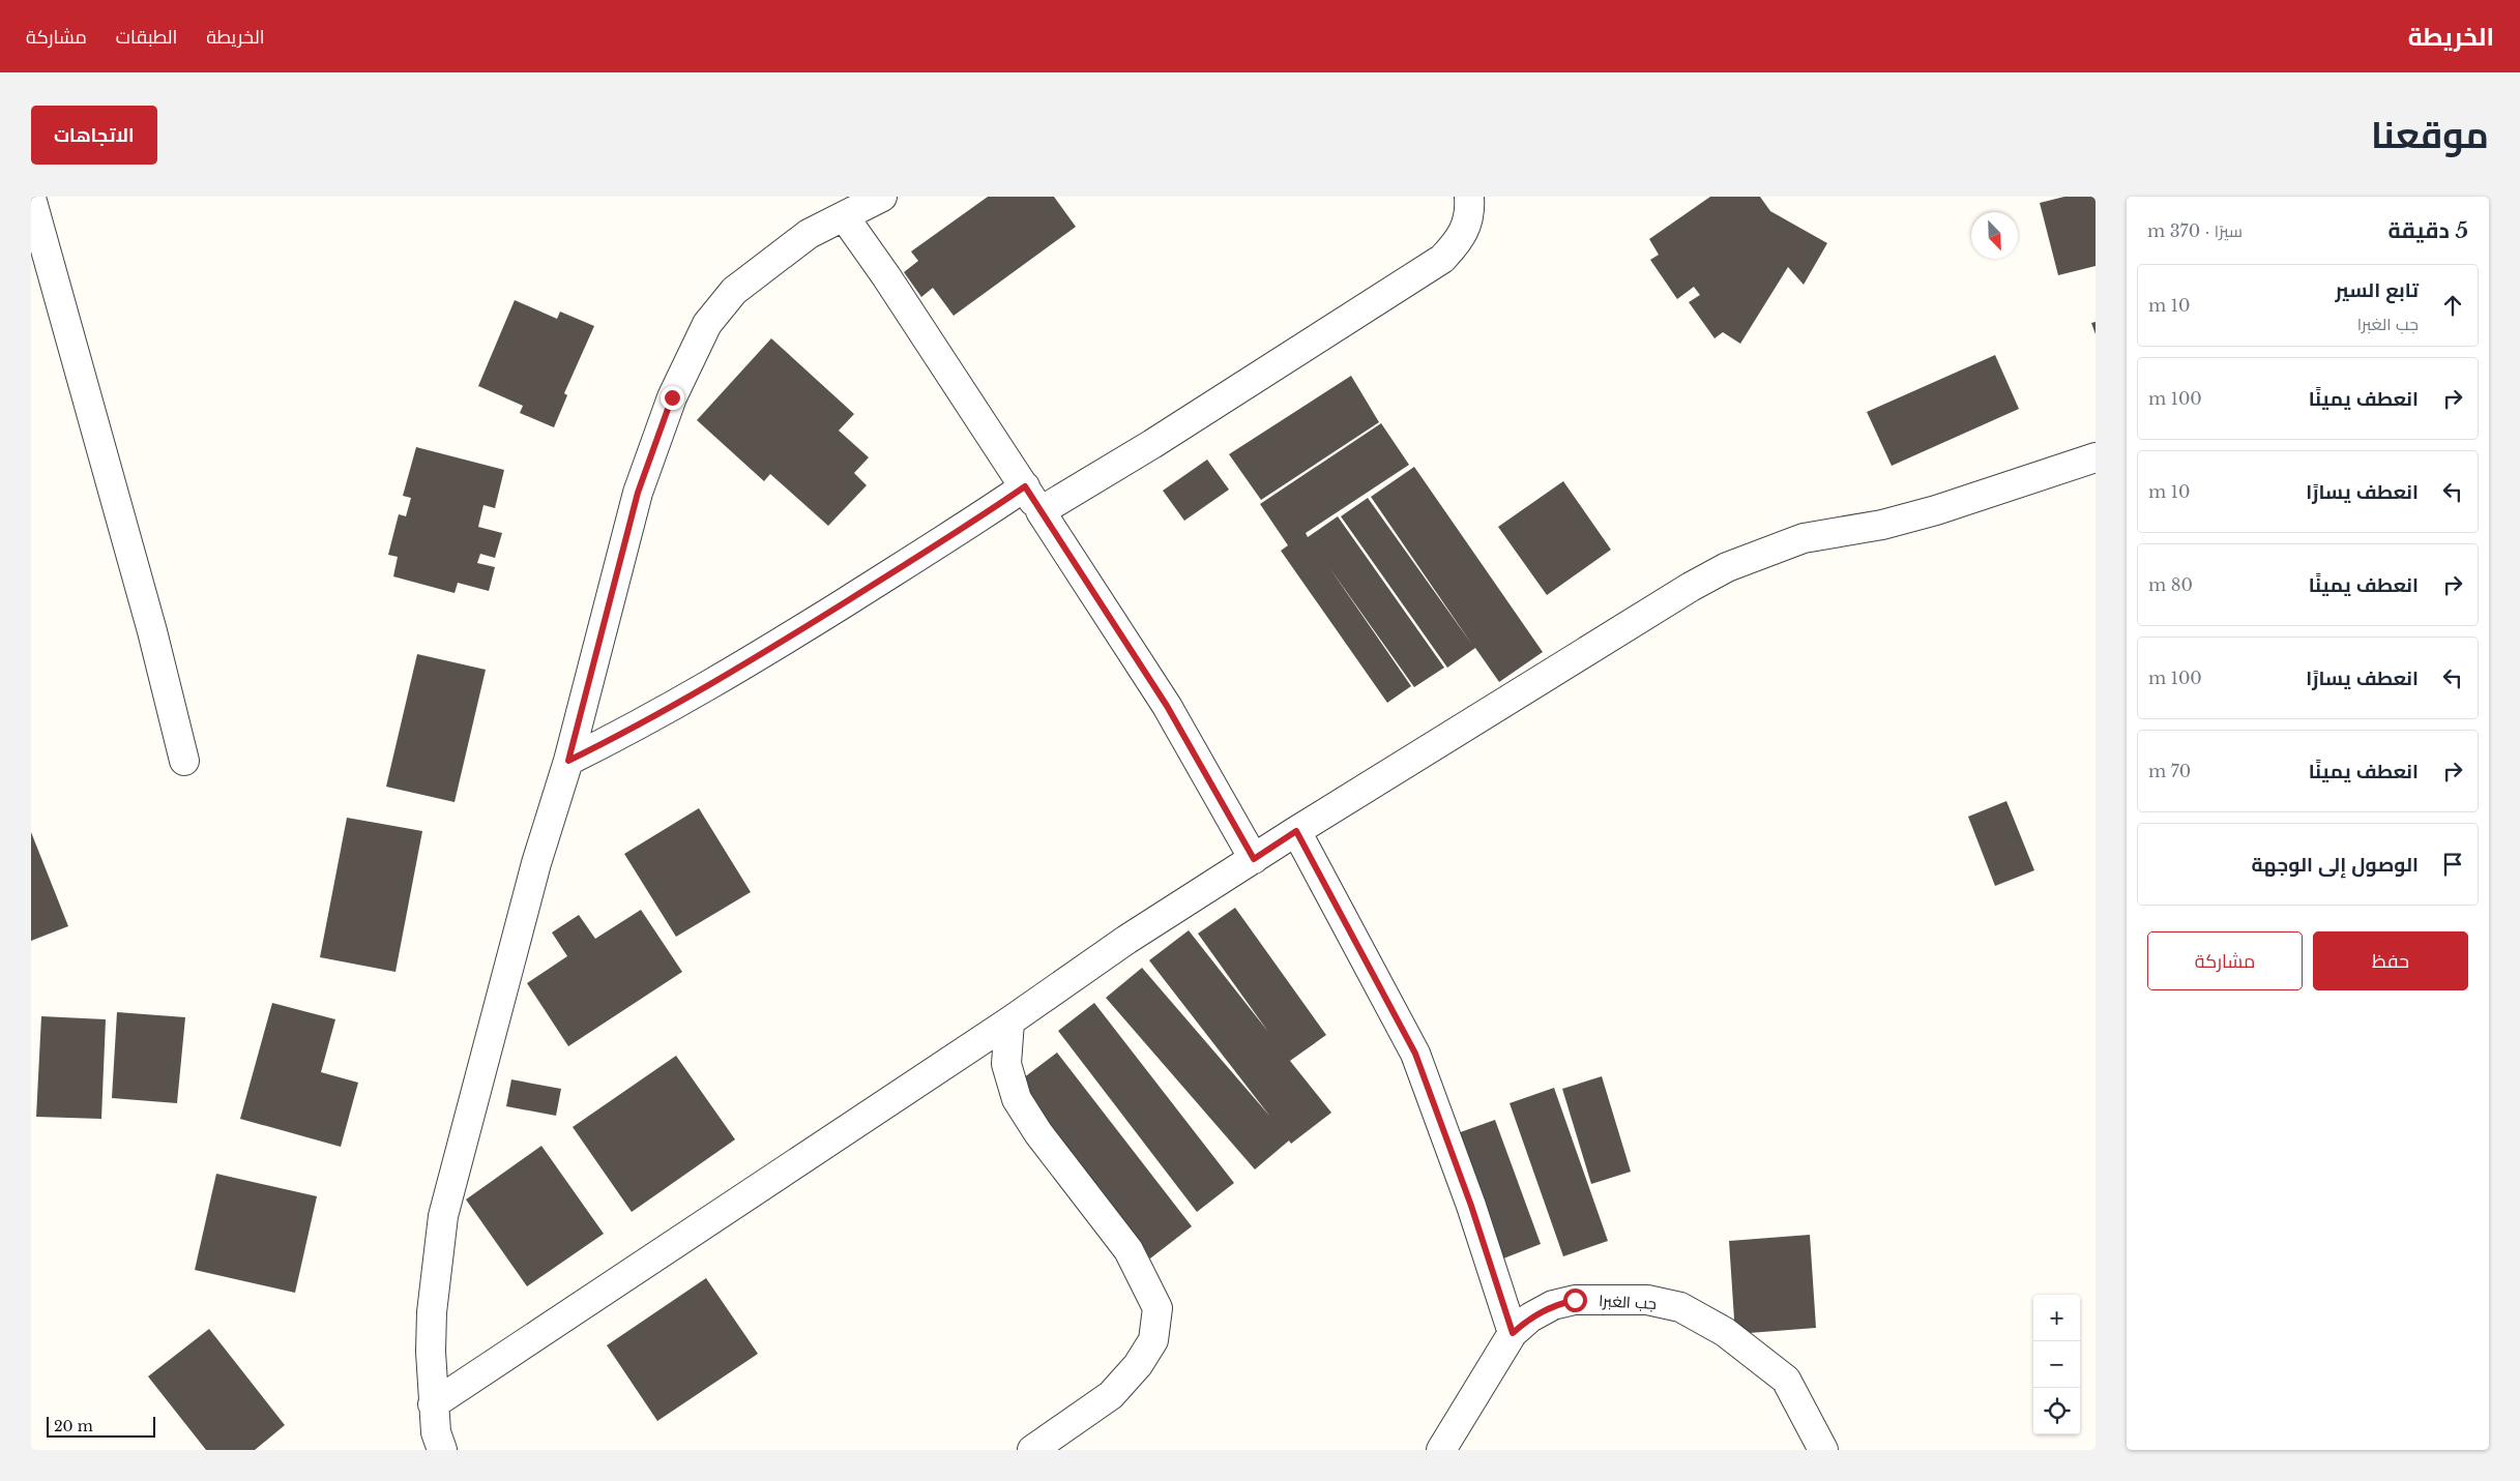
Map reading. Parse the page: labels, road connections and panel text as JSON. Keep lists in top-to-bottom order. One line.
{"streets":{"street":["جب الغبرا"]},"scale_bar":"20 m","north":"bottom right","page":{"header":"الخريطة","nav":["الخريطة","الطبقات","مشاركة"],"title":"موقعنا","buttons":["الاتجاهات",["حفظ","مشاركة"]],"heading":["5 دقيقة","سيرًا · 370 m"],"list":[["تابع السير","جب الغبرا","10 m"],["انعطف يمينًا","100 m"],["انعطف يسارًا","10 m"],["انعطف يمينًا","80 m"],["انعطف يسارًا","100 m"],["انعطف يمينًا","70 m"],"الوصول إلى الوجهة"],"map_buttons":["+","−"],"scale":"20 m"}}
